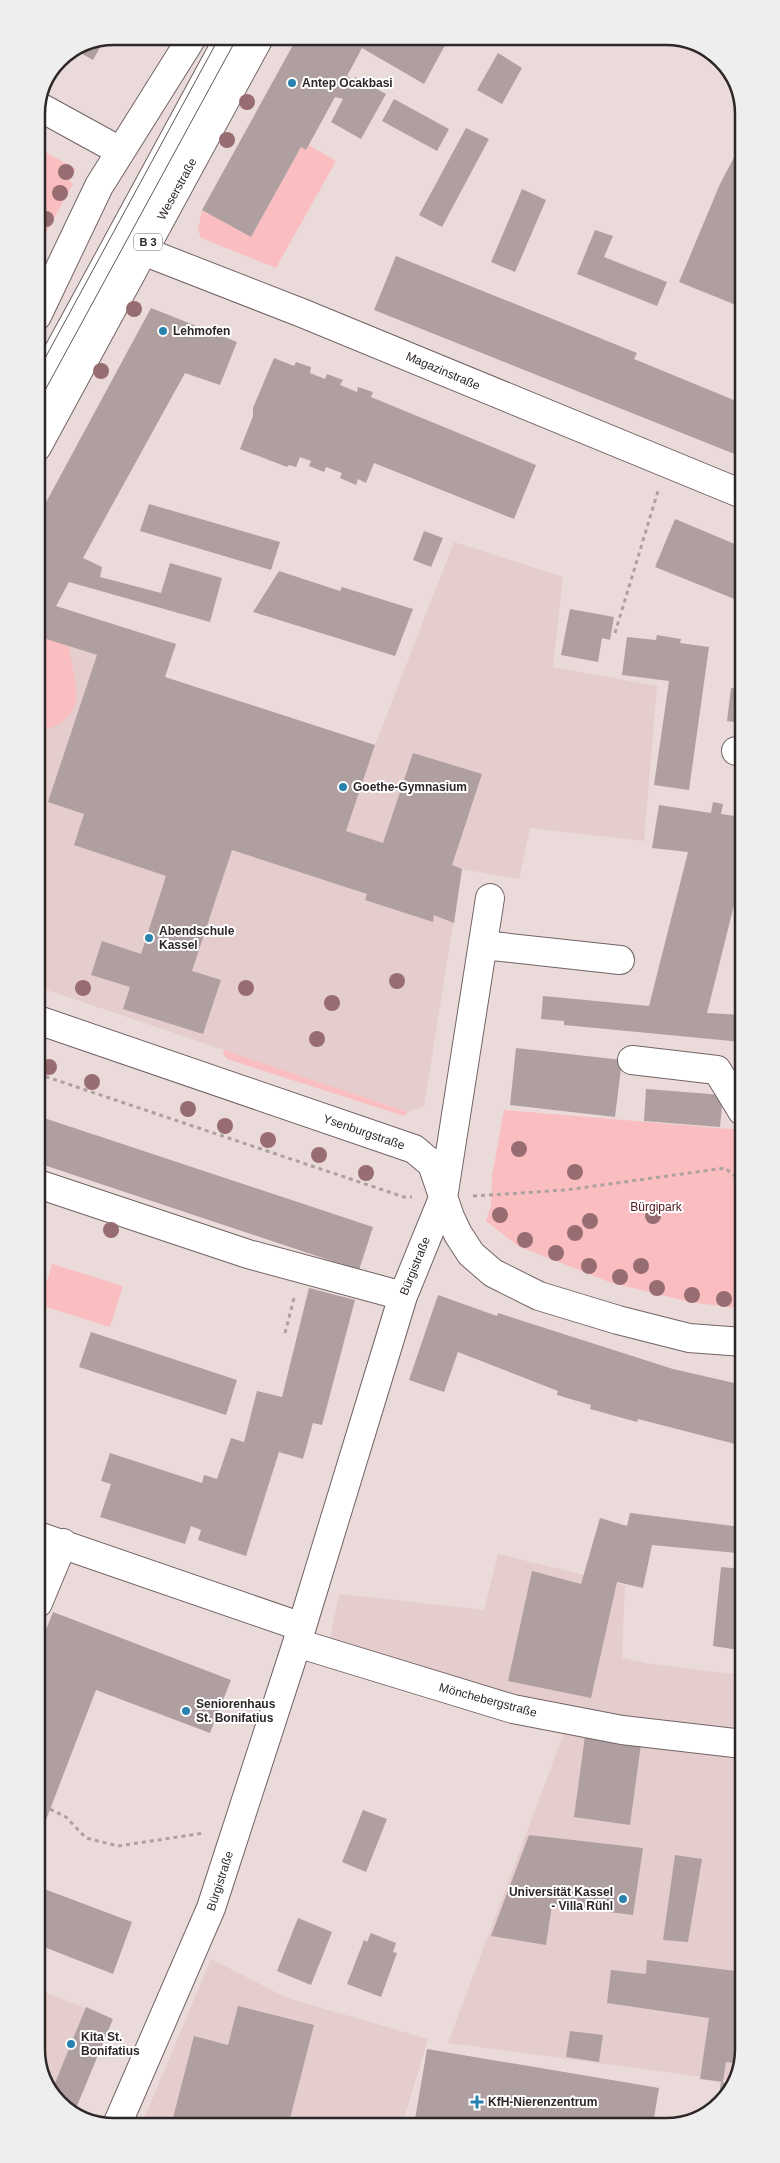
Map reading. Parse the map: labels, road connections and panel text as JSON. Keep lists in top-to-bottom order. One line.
{"streets":{"street":["Weserstraße","B 3","Magazinstraße","Ysenburgstraße","Bürgistraße","Mönchebergstraße"]},"crossings":[["Weserstraße","Magazinstraße"],["Ysenburgstraße","Bürgistraße"],["Bürgistraße","Mönchebergstraße"]],"parks":["Bürgipark"],"places":{"other":["Antep Ocakbasi","Lehmofen","Goethe-Gymnasium","Abendschule Kassel","Seniorenhaus St. Bonifatius","Universität Kassel - Villa Rühl","Kita St. Bonifatius"],"health":["KfH-Nierenzentrum"]}}
